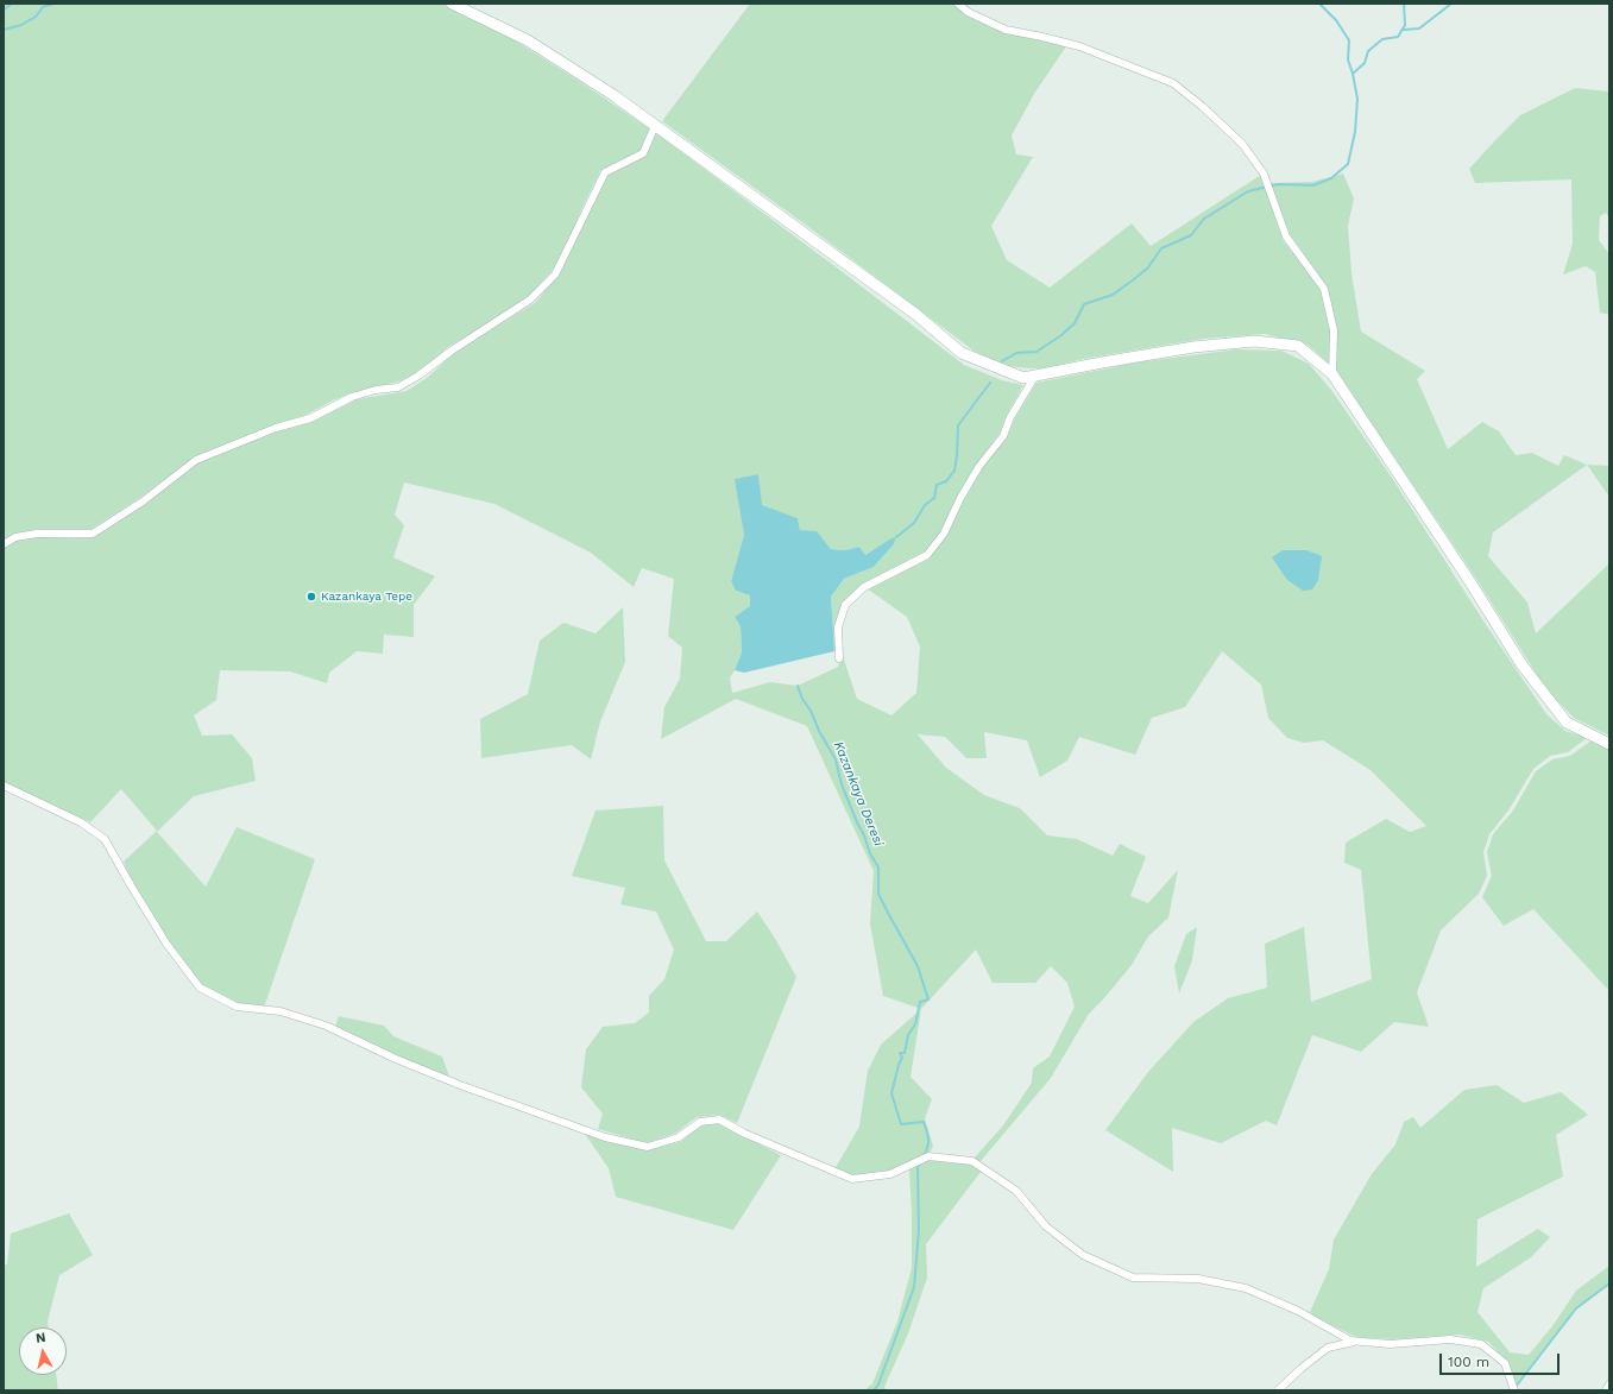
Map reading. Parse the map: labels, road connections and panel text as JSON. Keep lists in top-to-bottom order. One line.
{"water":["Kazankaya Deresi"],"places":["Kazankaya Tepe"],"scale_bar":"100 m","north":"top"}
